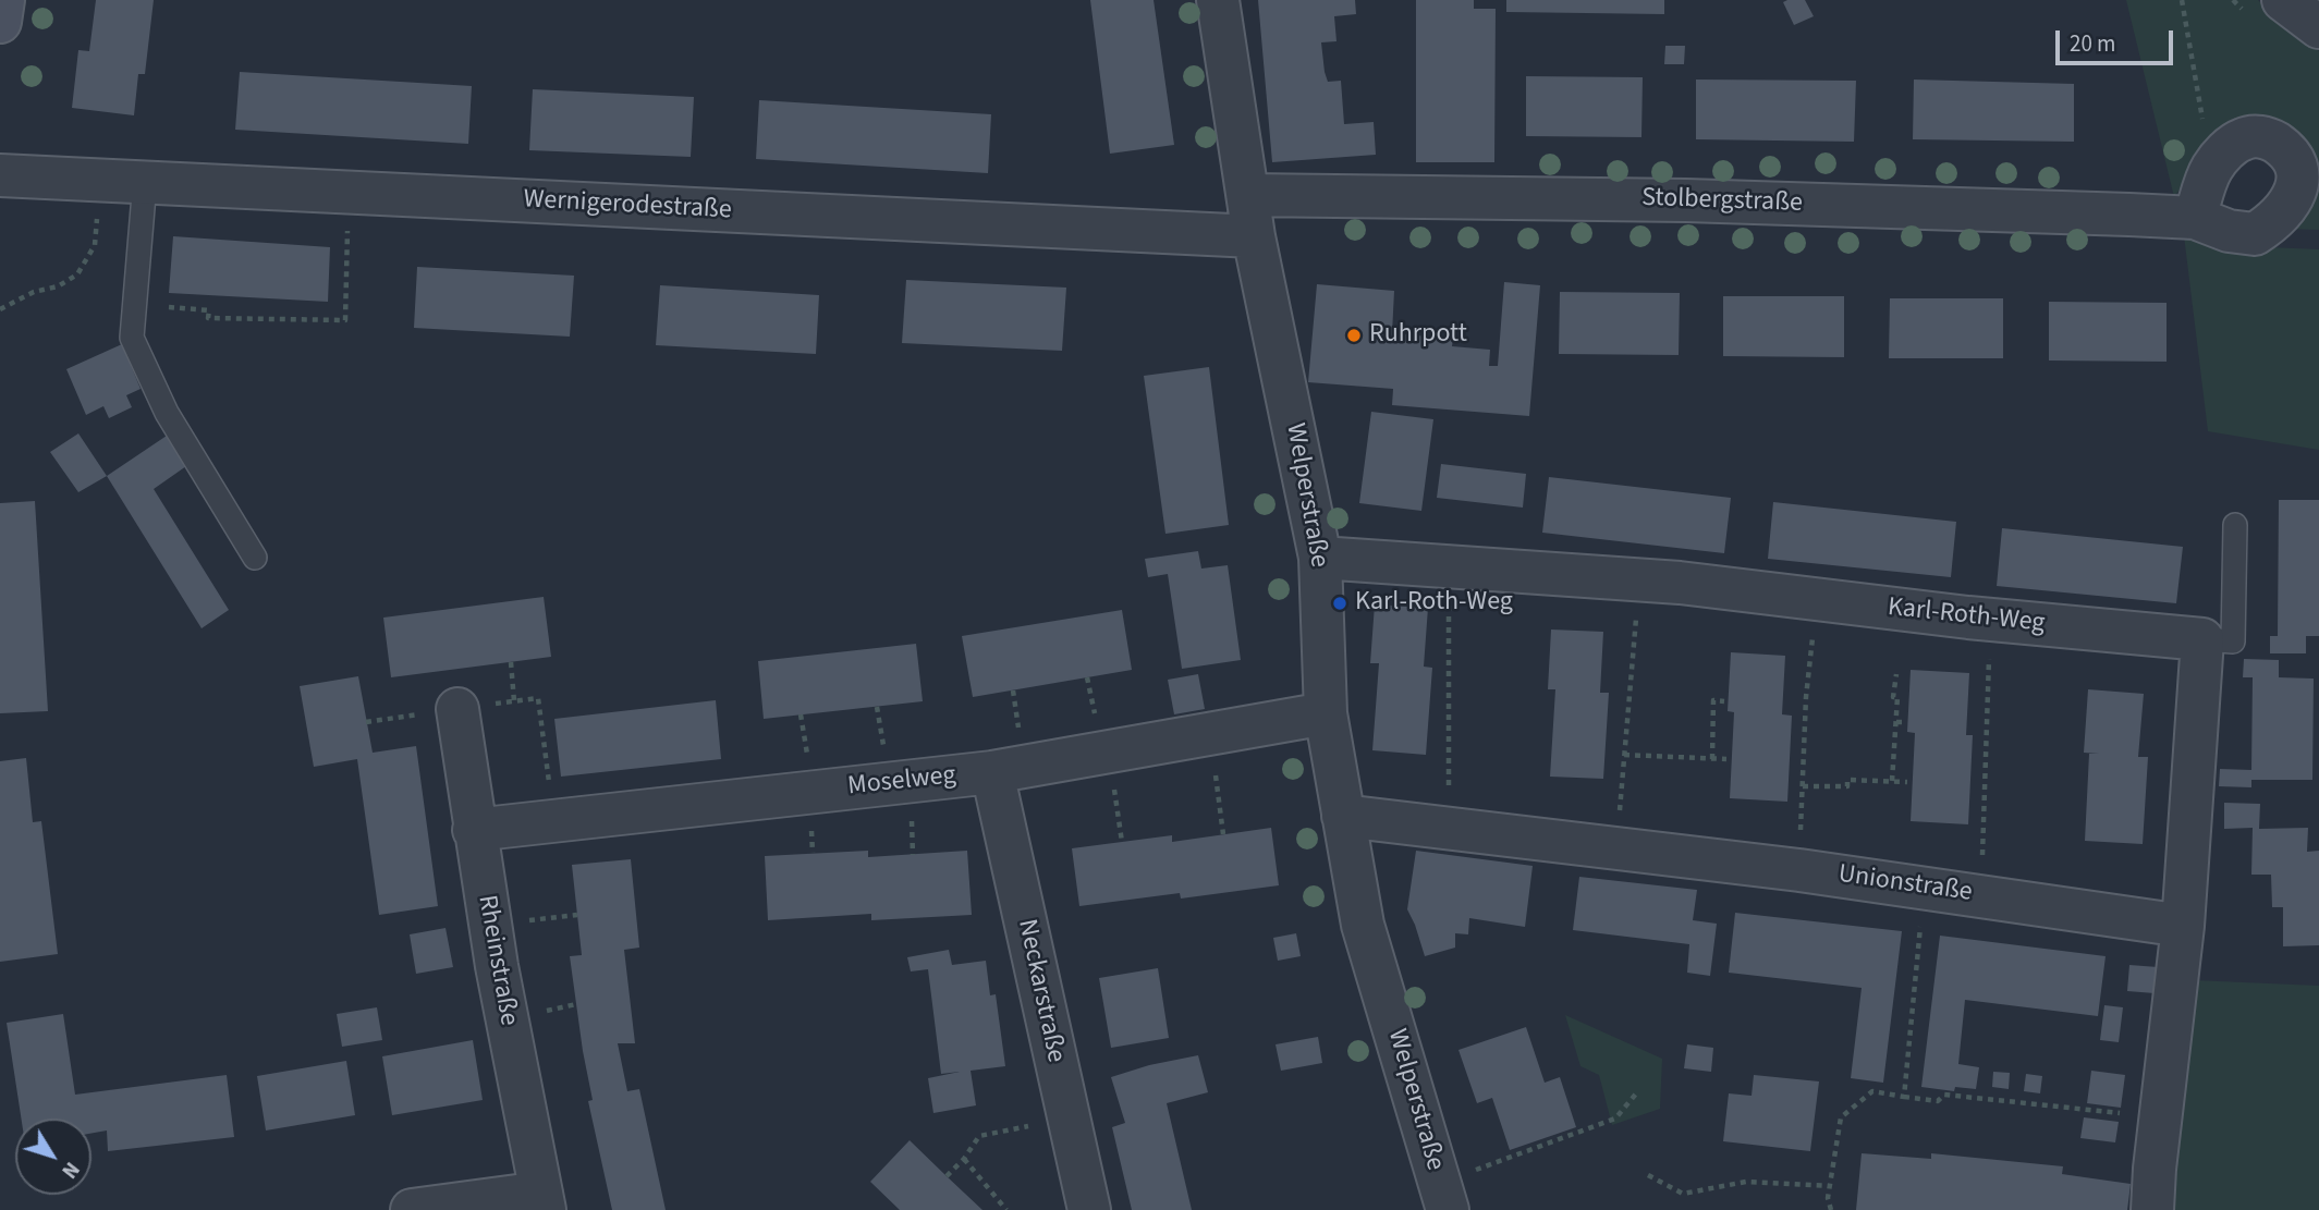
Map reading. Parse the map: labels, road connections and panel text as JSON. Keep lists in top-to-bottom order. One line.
{"streets":{"street":["Stolbergstraße","Wernigerodestraße","Welperstraße","Karl-Roth-Weg","Moselweg","Unionstraße","Rheinstraße","Neckarstraße"]},"crossings":[["Stolbergstraße","Welperstraße"],["Wernigerodestraße","Welperstraße"],["Welperstraße","Karl-Roth-Weg"],["Welperstraße","Moselweg"],["Welperstraße","Unionstraße"],["Moselweg","Rheinstraße"],["Moselweg","Neckarstraße"]],"places":["Ruhrpott","Karl-Roth-Weg"],"scale_bar":"20 m","north":"bottom right"}
